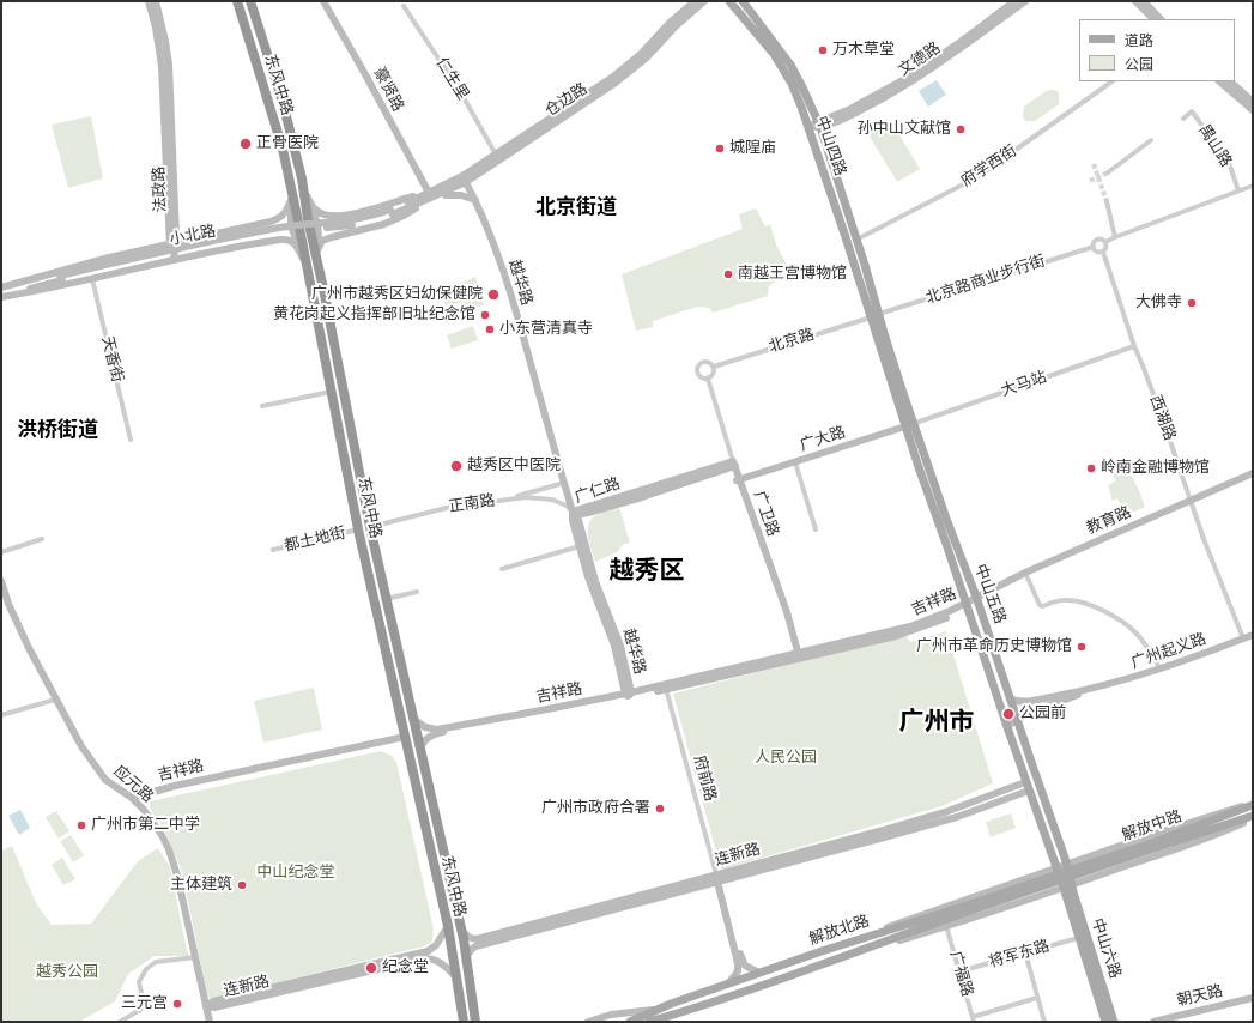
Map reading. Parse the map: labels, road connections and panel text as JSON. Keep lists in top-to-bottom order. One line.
{"streets":{"highway":["东风中路"],"main road":["中山四路","中山五路","解放中路","解放北路","中山六路"],"street":["文德路","仁生里","豪贤路","仓边路","禺山路","府学西街","法政路","小北路","北京路商业步行街","越华路","北京路","天香街","大马站","西湖路","广大路","广仁路","正南路","广卫路","教育路","都土地街","吉祥路","广州起义路","府前路","应元路","连新路","将军东路","广福路","朝天路"]},"crossings":[["文德路","中山四路"],["仁生里","仓边路"],["东风中路","仓边路"],["东风中路","小北路"],["东风中路","正南路"],["东风中路","都土地街"],["东风中路","吉祥路"],["东风中路","连新路"],["豪贤路","仓边路"],["仓边路","小北路"],["仓边路","越华路"],["中山四路","府学西街"],["中山四路","北京路商业步行街"],["中山四路","北京路"],["中山四路","中山五路"],["禺山路","北京路商业步行街"],["法政路","小北路"],["小北路","天香街"],["北京路商业步行街","北京路"],["北京路商业步行街","西湖路"],["北京路商业步行街","中山五路"],["越华路","广仁路"],["越华路","正南路"],["越华路","吉祥路"],["北京路","广卫路"],["北京路","中山五路"],["大马站","西湖路"],["大马站","广大路"],["大马站","中山五路"],["西湖路","教育路"],["西湖路","广州起义路"],["广大路","广卫路"],["广大路","中山五路"],["广仁路","正南路"],["广仁路","广卫路"],["广卫路","吉祥路"],["教育路","中山五路"],["教育路","吉祥路"],["中山五路","吉祥路"],["中山五路","广州起义路"],["中山五路","解放中路"],["中山五路","连新路"],["中山五路","解放北路"],["中山五路","中山六路"],["吉祥路","府前路"],["吉祥路","应元路"],["府前路","连新路"],["府前路","解放北路"],["应元路","连新路"],["解放中路","解放北路"],["解放中路","中山六路"],["解放北路","中山六路"],["中山六路","将军东路"],["将军东路","广福路"]],"districts":["北京街道","洪桥街道","越秀区","广州市"],"parks":["人民公园","中山纪念堂","越秀公园"],"places":["万木草堂","孙中山文献馆","正骨医院","城隍庙","南越王宫博物馆","广州市越秀区妇幼保健院","大佛寺","黄花岗起义指挥部旧址纪念馆","小东营清真寺","越秀区中医院","岭南金融博物馆","广州市革命历史博物馆","公园前","广州市政府合署","广州市第二中学","主体建筑","纪念堂","三元宫"],"legend":["道路","公园"]}
